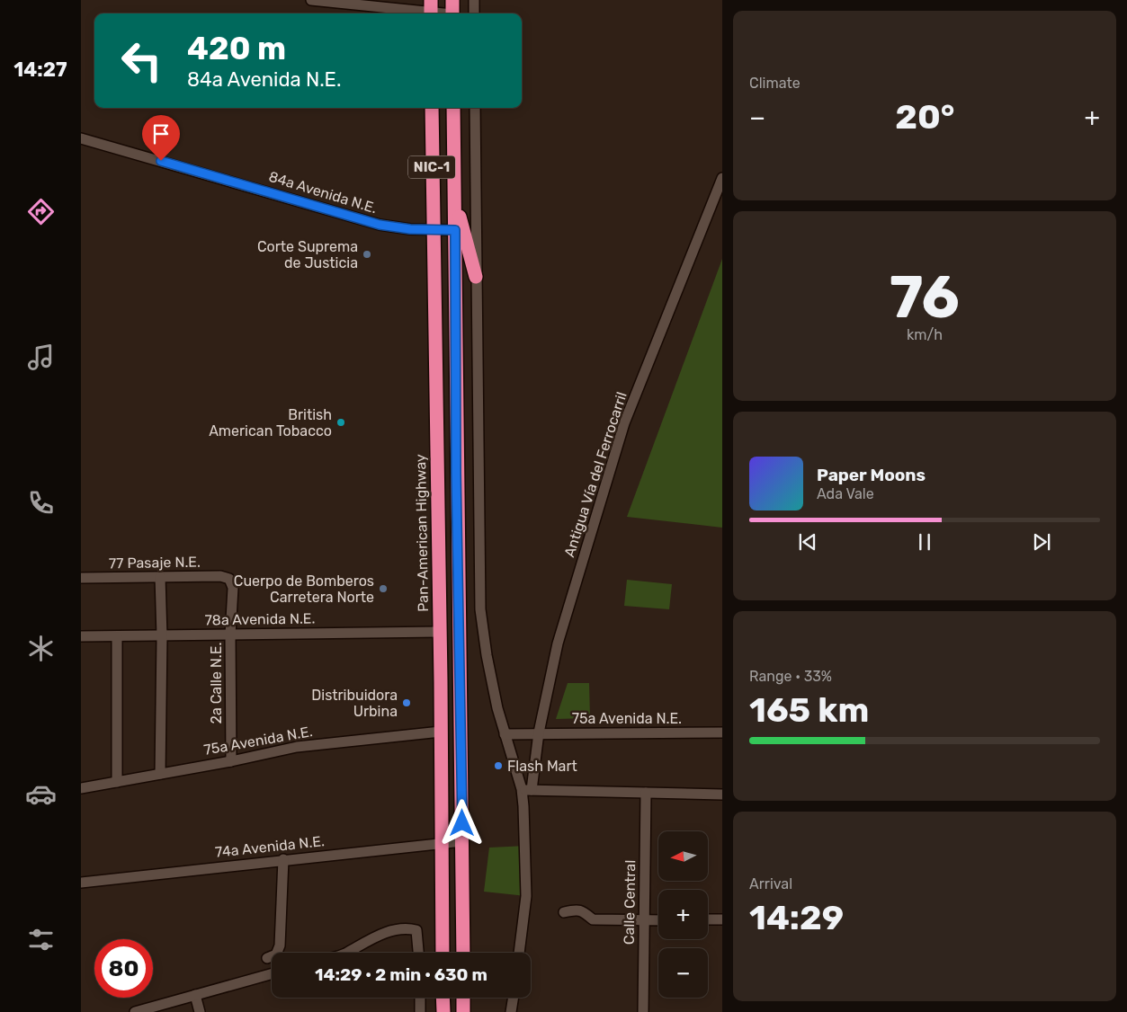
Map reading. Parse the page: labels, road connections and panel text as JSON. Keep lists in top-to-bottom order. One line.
{"streets":{"highway":["NIC-1","Pan-American Highway"],"street":["84a Avenida N.E.","Antigua Vía del Ferrocarril","77 Pasaje N.E.","78a Avenida N.E.","2a Calle N.E.","75a Avenida N.E.","74a Avenida N.E.","Calle Central"]},"crossings":[["NIC-1","84a Avenida N.E."],["NIC-1","74a Avenida N.E."],["84a Avenida N.E.","Pan-American Highway"],["Antigua Vía del Ferrocarril","75a Avenida N.E."],["Pan-American Highway","78a Avenida N.E."],["Pan-American Highway","75a Avenida N.E."],["Pan-American Highway","74a Avenida N.E."],["77 Pasaje N.E.","2a Calle N.E."],["78a Avenida N.E.","2a Calle N.E."],["2a Calle N.E.","75a Avenida N.E."]],"places":["Corte Suprema de Justicia","British American Tobacco","Cuerpo de Bomberos Carretera Norte","Distribuidora Urbina","Flash Mart"],"north":"left","page":{"tabs":"14:27","tile":["Climate",["76","km/h"],["Range · 33%","165 km"],["Arrival","14:29"]],"turn":["420 m","84a Avenida N.E."],"heat":["−","20°","+"],"song":["Paper Moons","Ada Vale"],"map_buttons":["+","−"],"limit":"80","trip":"14:29 · 2 min · 630 m"}}
